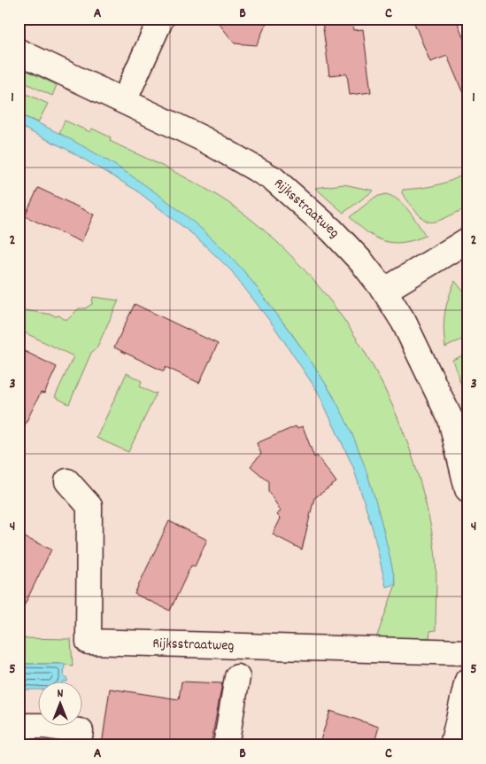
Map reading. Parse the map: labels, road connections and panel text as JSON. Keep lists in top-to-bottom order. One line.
{"streets":{"street":["Rijksstraatweg"]},"north":"top","grid":{"columns":["A","B","C"],"rows":["1","2","3","4","5"]}}
